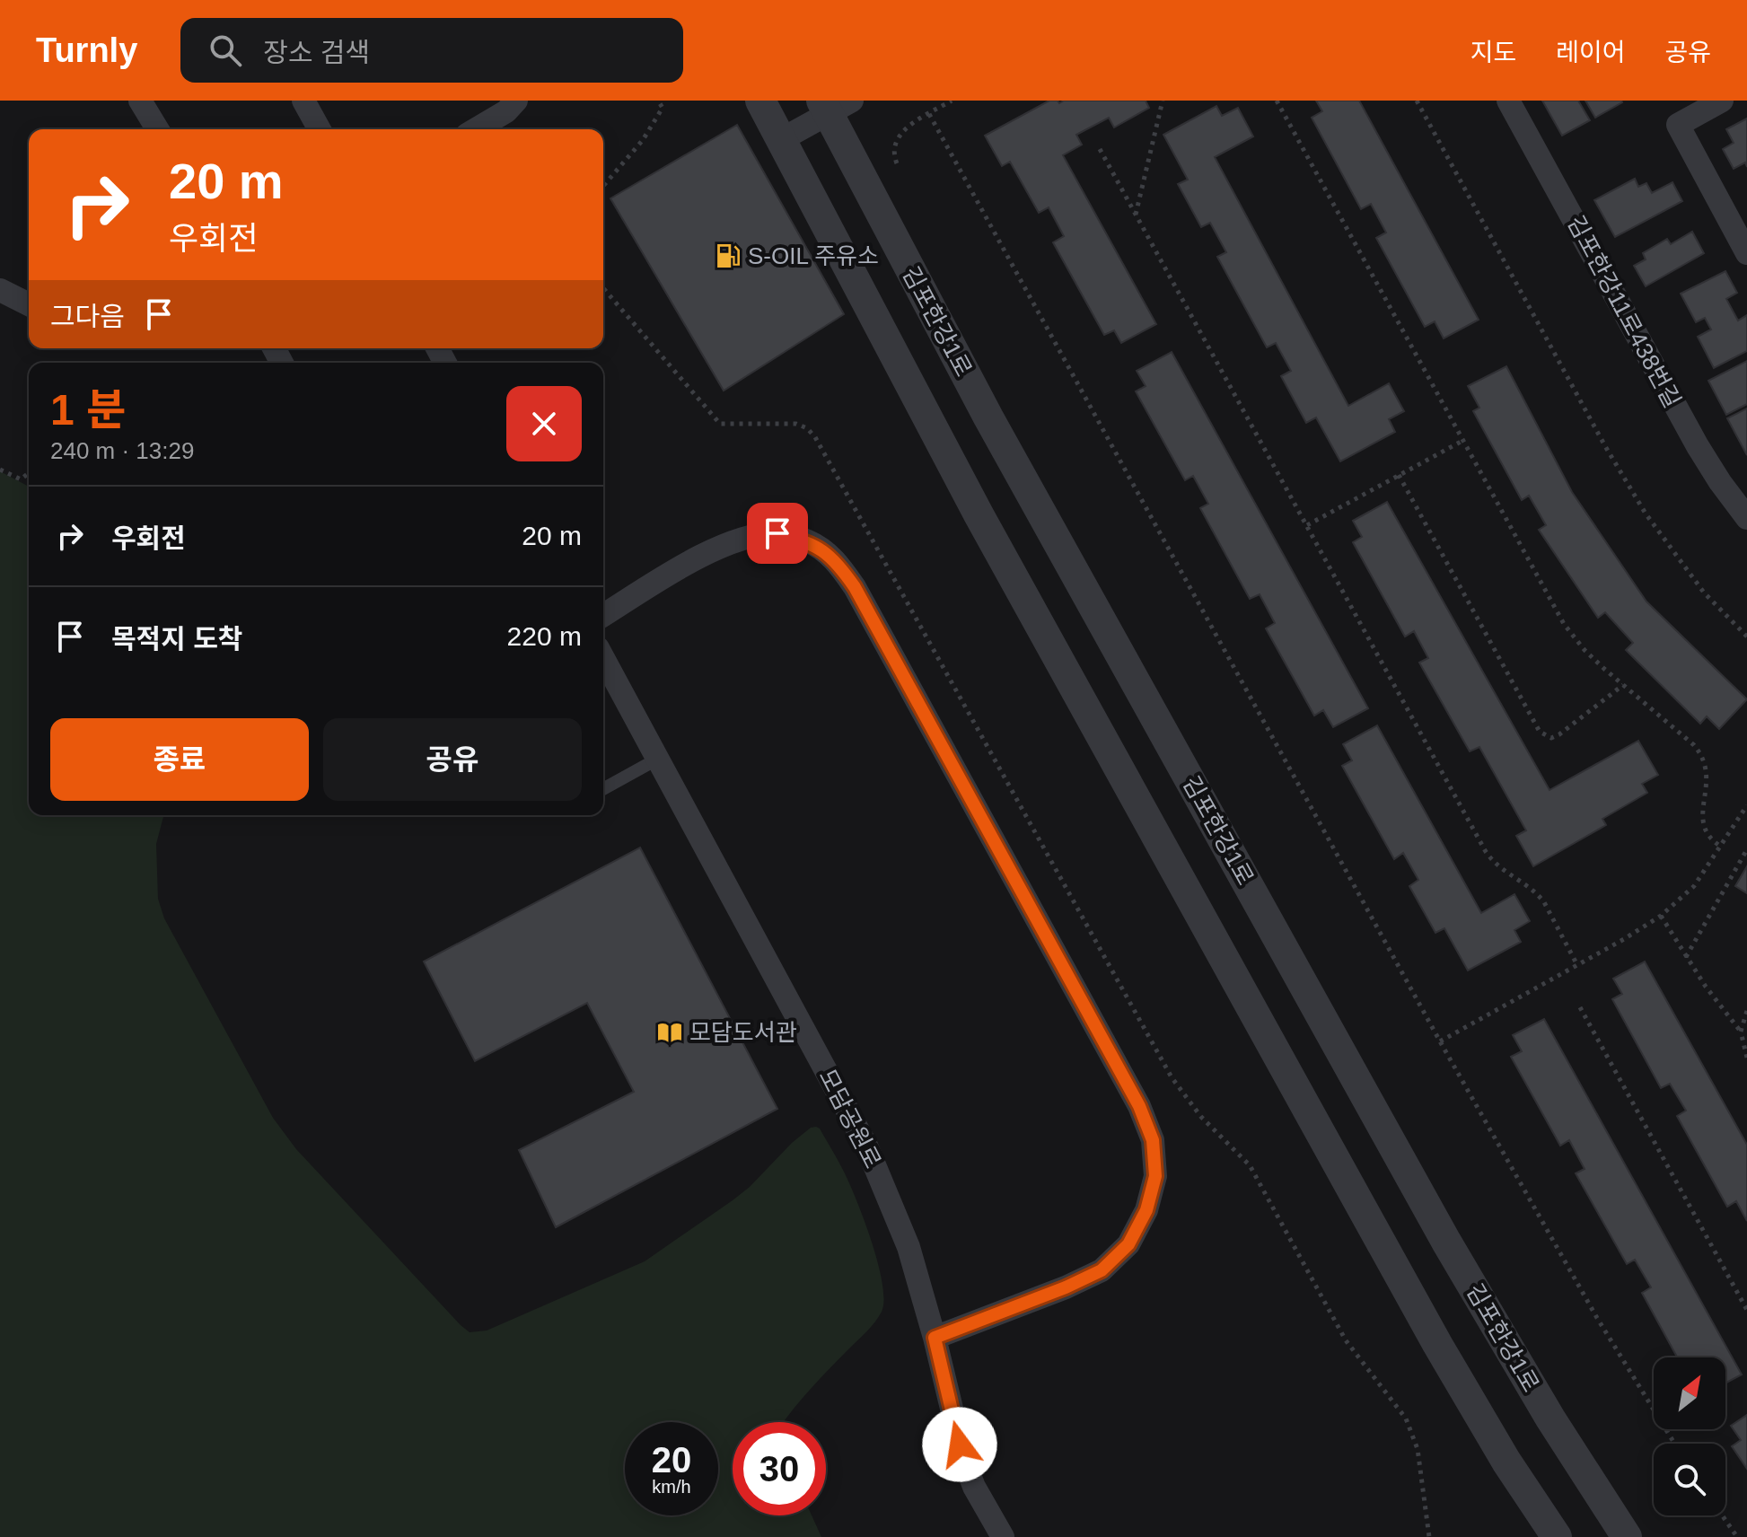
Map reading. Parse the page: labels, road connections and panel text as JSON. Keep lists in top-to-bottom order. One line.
{"streets":{"street":["김포한강11로438번길","김포한강1로","모담공원로"]},"places":{"fuel station":["S-OIL 주유소"],"library":["모담도서관"]},"north":"top right","page":{"header":"Turnly","search":"장소 검색","nav":["지도","레이어","공유"],"turn":["20 m","우회전"],"then":"그다음","heading":["1 분","240 m · 13:29"],"list":[{"name":"우회전","value":"20 m"},{"name":"목적지 도착","value":"220 m"}],"buttons":["종료","공유"],"speed":"20 km/h","limit":"30"}}
